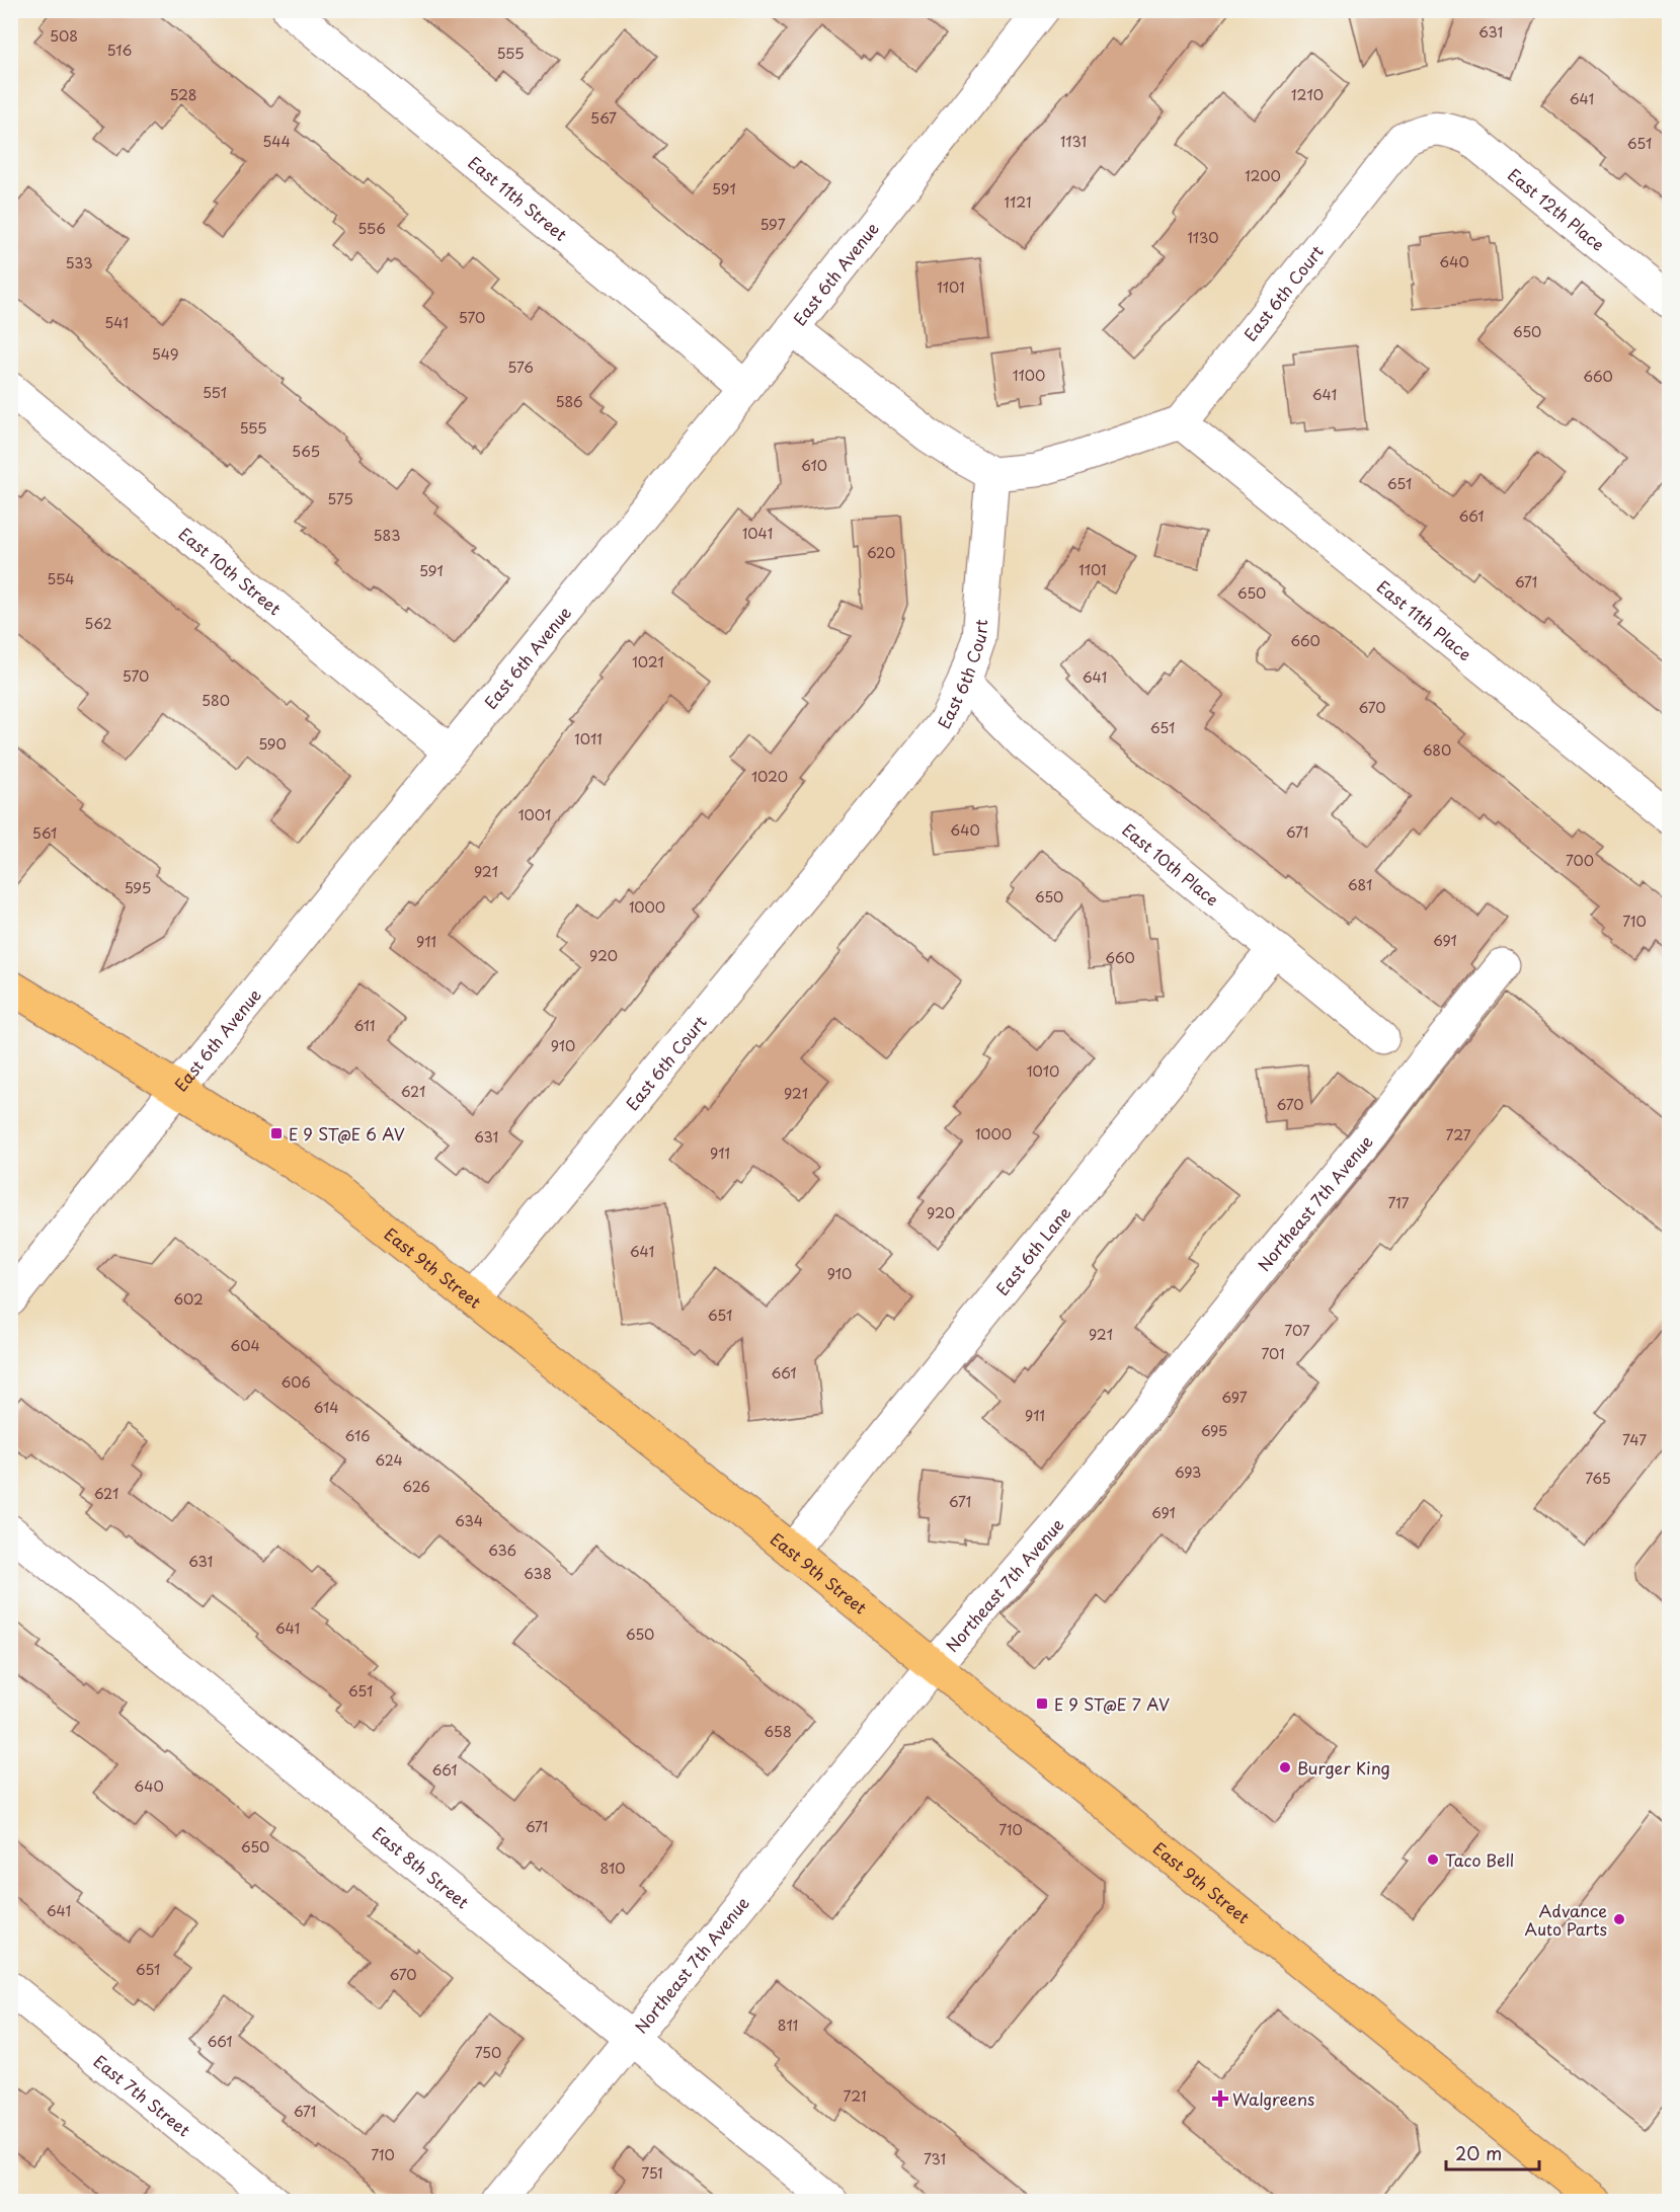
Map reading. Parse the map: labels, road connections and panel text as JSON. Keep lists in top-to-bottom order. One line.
{"streets":{"main road":["East 9th Street"],"street":["East 11th Street","East 12th Place","East 6th Avenue","East 6th Court","East 10th Street","East 11th Place","East 10th Place","Northeast 7th Avenue","East 6th Lane","East 8th Street","East 7th Street"]},"crossings":[["East 11th Street","East 6th Avenue"],["East 12th Place","East 6th Court"],["East 6th Avenue","East 10th Street"],["East 6th Avenue","East 9th Street"],["East 6th Court","East 11th Place"],["East 6th Court","East 10th Place"],["East 6th Court","East 9th Street"],["East 10th Place","East 6th Lane"],["Northeast 7th Avenue","East 9th Street"],["Northeast 7th Avenue","East 8th Street"],["East 6th Lane","East 9th Street"]],"places":{"transit":["E 9 ST@E 6 AV","E 9 ST@E 7 AV"],"other":["Burger King","Taco Bell","Advance Auto Parts"],"health":["Walgreens"]},"house_numbers":["631","508","516","555","528","1210","641","567","544","1131","651","1200","591","1121","597","556","1130","640","533","1101","570","541","650","549","576","1100","660","551","641","586","555","565","610","651","575","661","1041","583","620","1101","591","554","671","650","562","660","1021","570","641","580","670","651","1011","590","680","1020","1001","640","671","561","700","921","681","595","650","1000","710","691","911","920","660","611","910","1010","621","921","670","1000","727","631","911","717","920","641","910","602","651","707","921","604","701","661","606","697","614","911","695","616","747","624","693","765","626","621","671","691","634","636","631","638","641","650","651","658","661","640","671","710","650","810","641","651","670","811","661","750","721","671","710","731","751"],"scale_bar":"20 m"}
